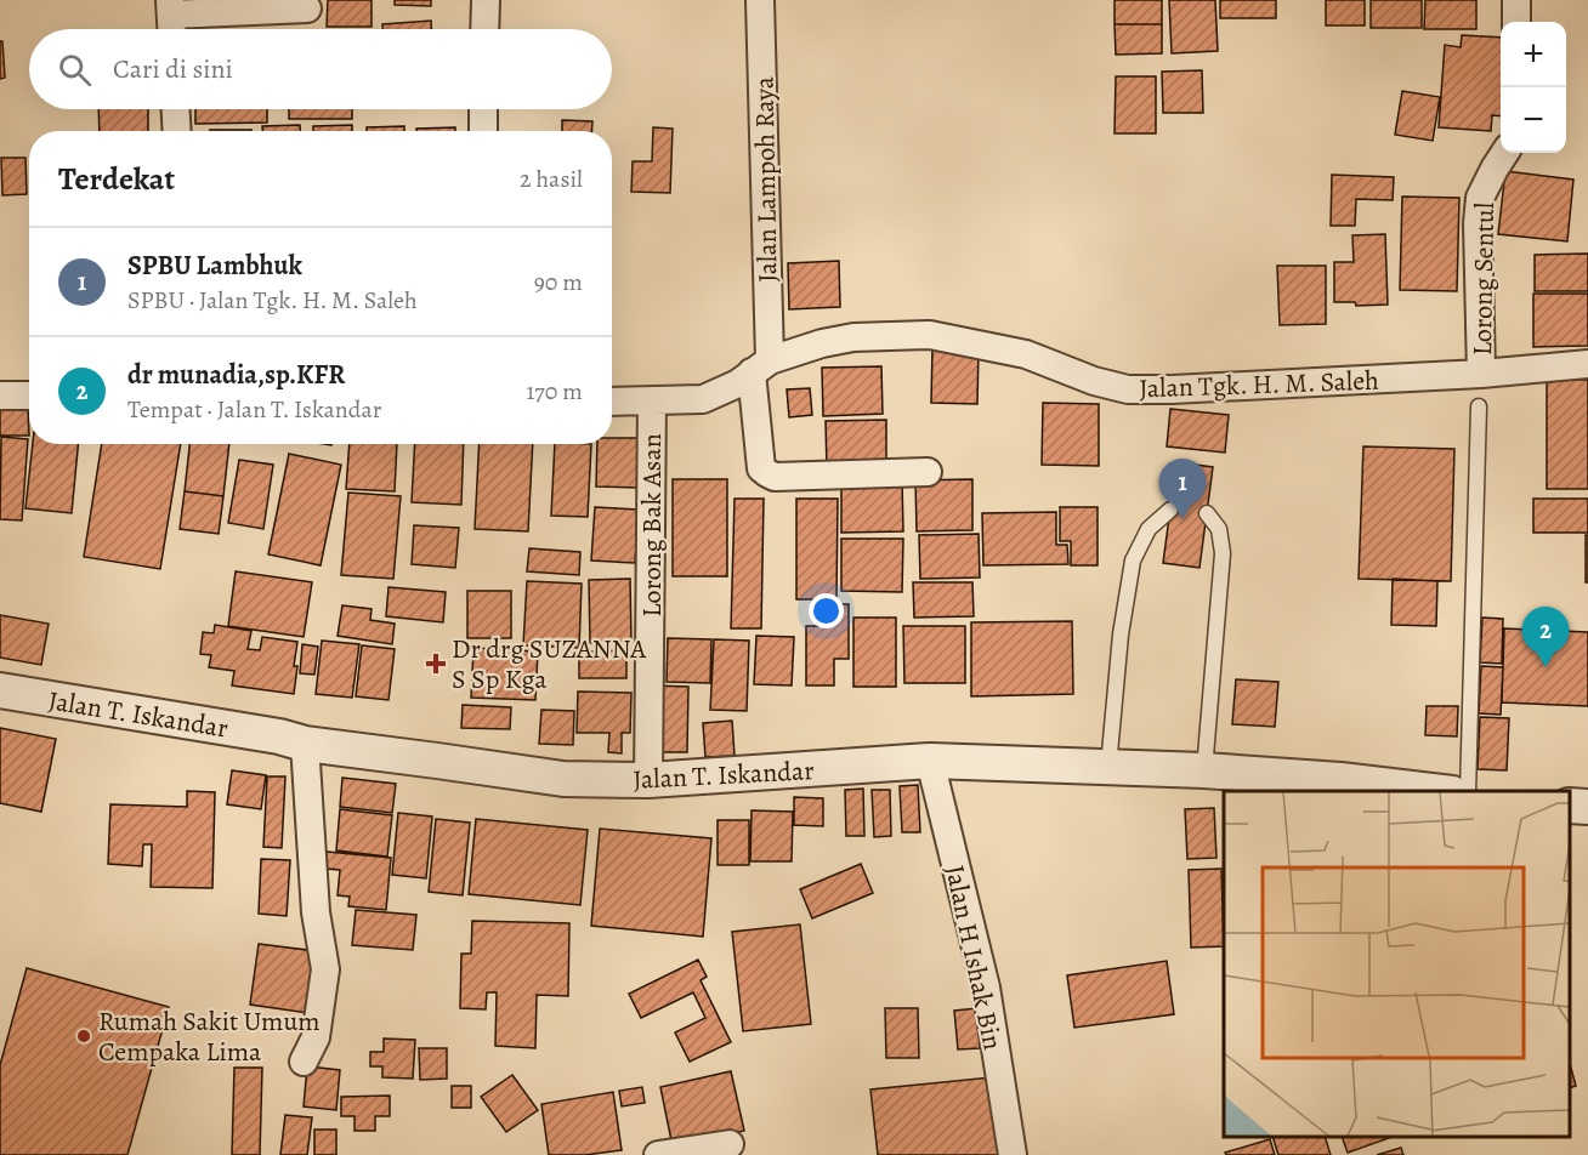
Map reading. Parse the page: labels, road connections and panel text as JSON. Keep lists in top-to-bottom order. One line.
{"streets":{"street":["Jalan Lampoh Raya","Lorong Sentul","Jalan Tgk. H. M. Saleh","Lorong Bak Asan","Jalan T. Iskandar","Jalan H Ishak Bin"]},"crossings":[["Jalan Lampoh Raya","Jalan Tgk. H. M. Saleh"],["Lorong Sentul","Jalan Tgk. H. M. Saleh"],["Jalan Tgk. H. M. Saleh","Lorong Bak Asan"],["Lorong Bak Asan","Jalan T. Iskandar"],["Jalan T. Iskandar","Jalan H Ishak Bin"]],"places":{"health":["Dr drg SUZANNA S Sp Kga"],"other":["Rumah Sakit Umum Cempaka Lima"]},"page":{"map_buttons":["+","−"],"search":"Cari di sini","heading":["Terdekat","2 hasil"],"list":[{"mark":"1","name":"SPBU Lambhuk","note":"SPBU · Jalan Tgk. H. M. Saleh","value":"90 m"},{"mark":"2","name":"dr munadia,sp.KFR","note":"Tempat · Jalan T. Iskandar","value":"170 m"}],"pins":["1","2"]}}
